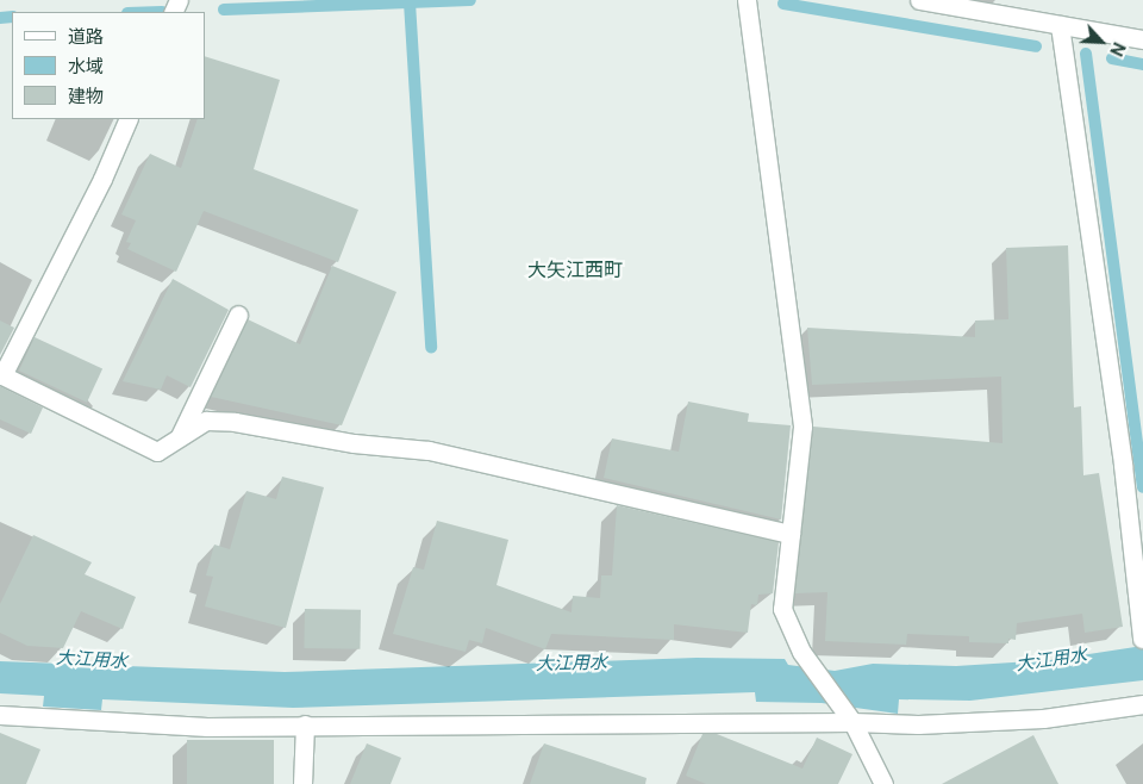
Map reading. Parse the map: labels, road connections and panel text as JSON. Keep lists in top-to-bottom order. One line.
{"districts":["大矢江西町"],"water":["大江用水"],"legend":["道路","水域","建物"],"north":"bottom right"}
